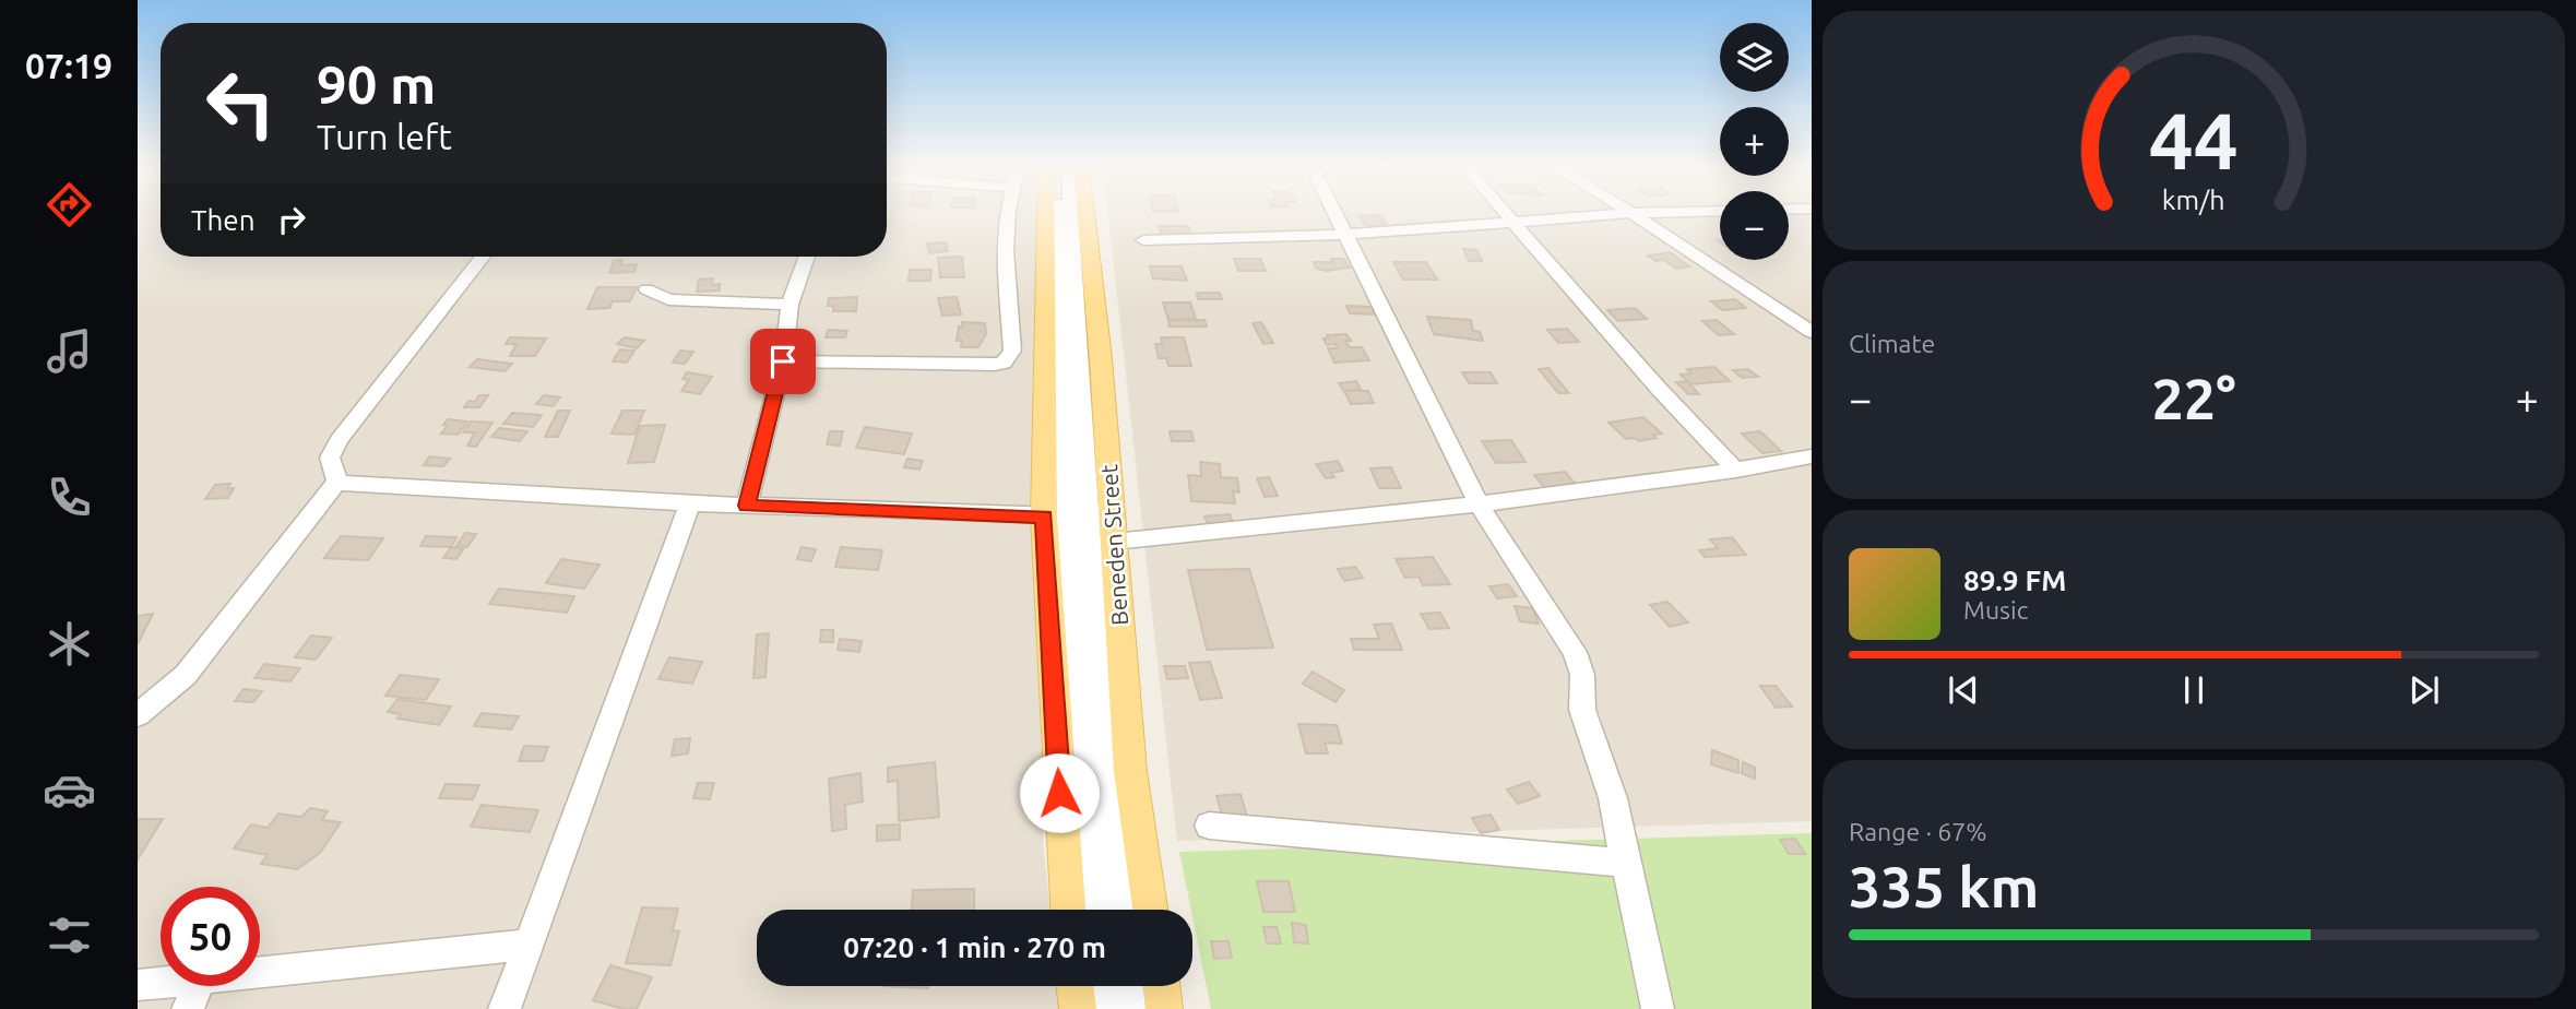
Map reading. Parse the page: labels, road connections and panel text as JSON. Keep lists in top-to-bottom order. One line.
{"streets":{"main road":["Beneden Street"]},"page":{"tabs":"07:19","map_buttons":["+","−"],"turn":["90 m","Turn left"],"then":"Then","tile":["Climate",["Range · 67%","335 km"]],"heat":["−","22°","+"],"song":["89.9 FM","Music"],"limit":"50","trip":"07:20 · 1 min · 270 m","gauge":["44","km/h"]}}
